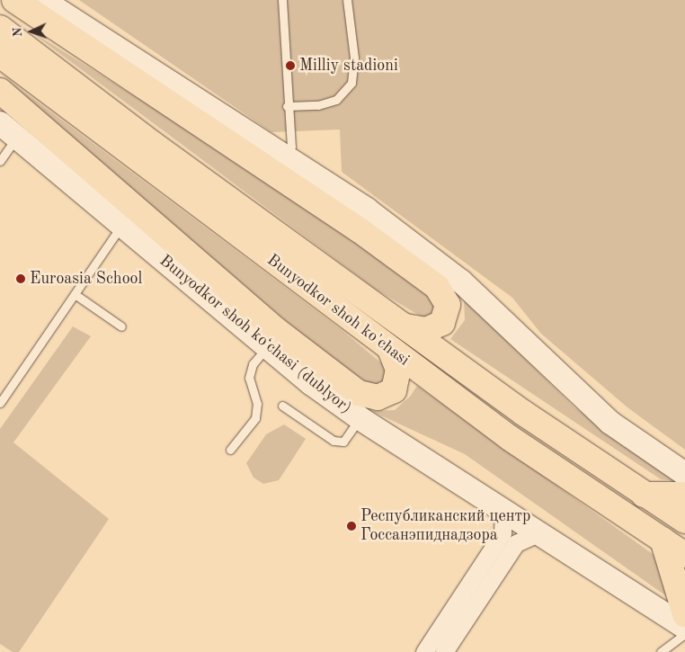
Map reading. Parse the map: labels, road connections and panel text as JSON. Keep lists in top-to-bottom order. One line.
{"streets":{"main road":["Bunyodkor shoh ko'chasi"],"street":["Bunyodkor shoh koʻchasi (dublyor)"]},"places":["Milliy stadioni","Euroasia School","Республиканский центр Госсанэпиднадзора"],"north":"left"}
